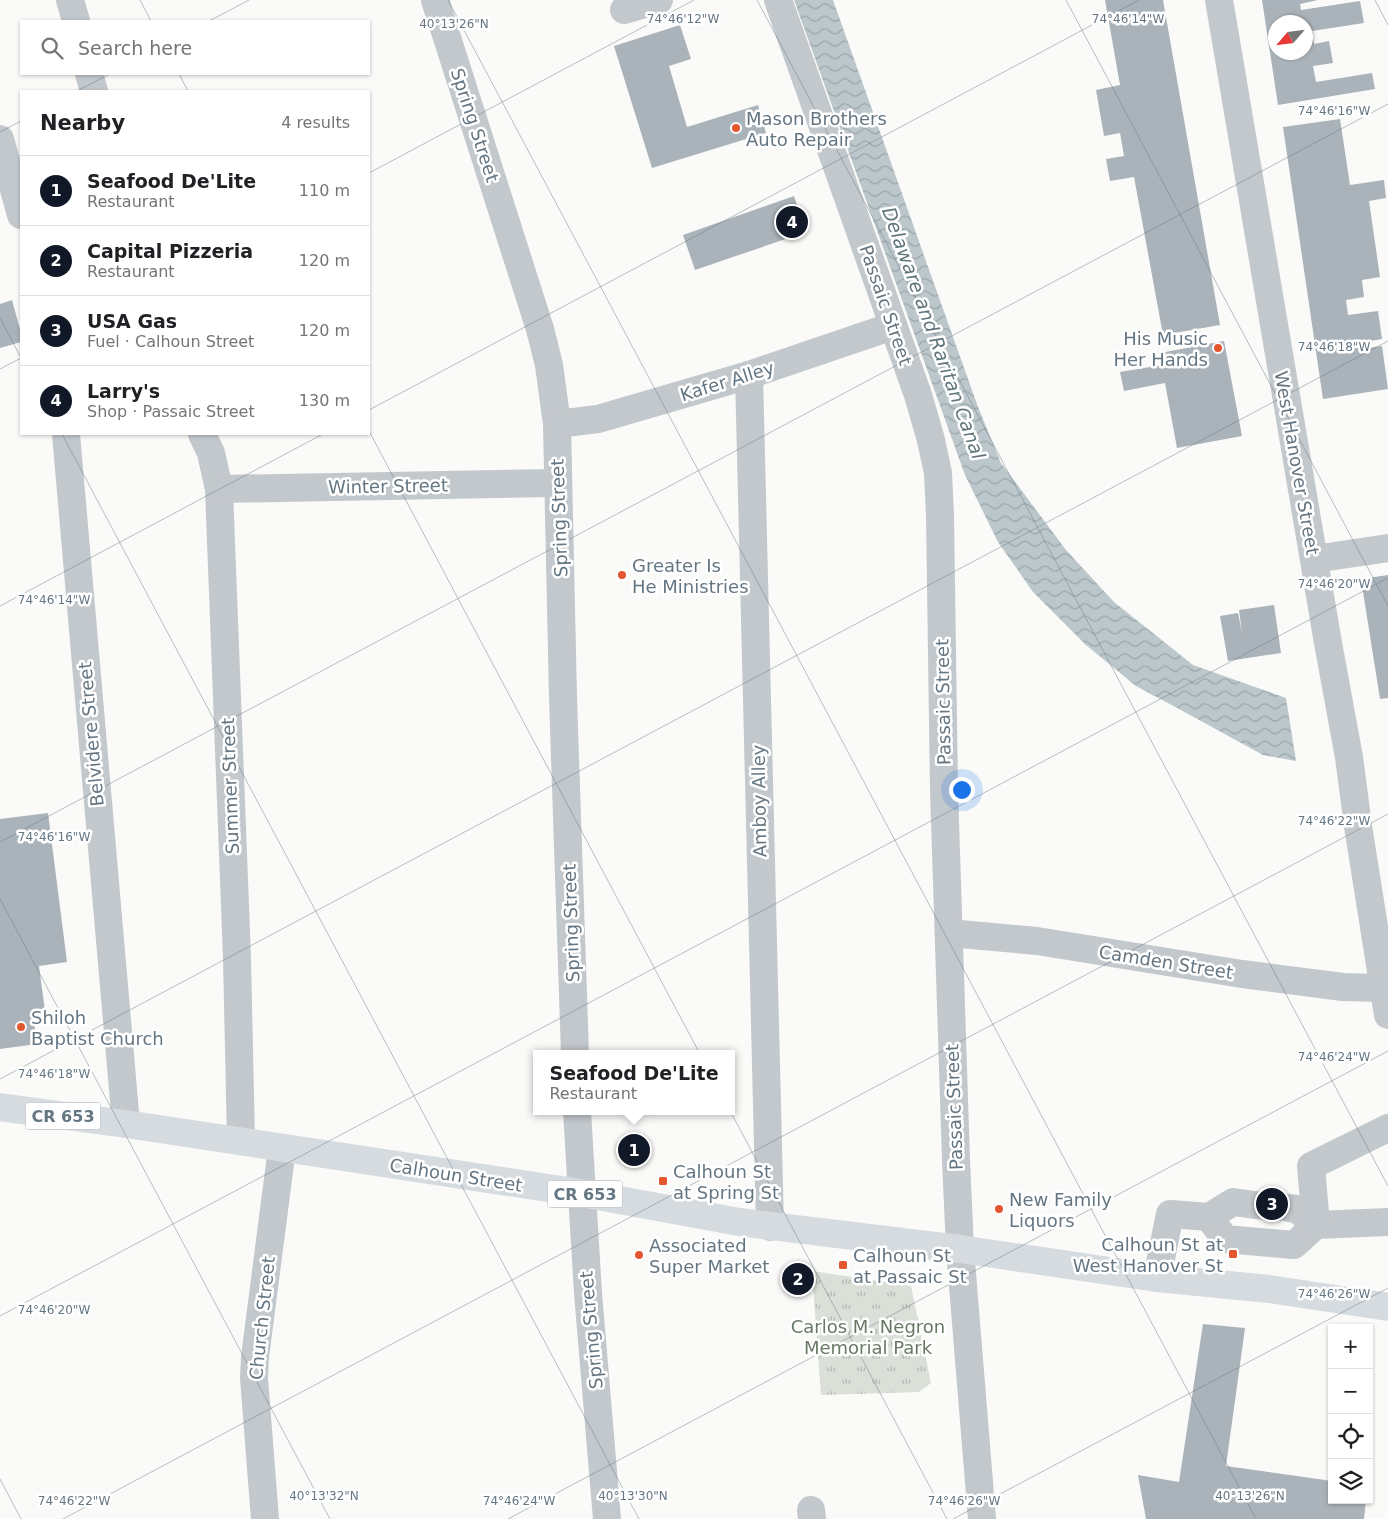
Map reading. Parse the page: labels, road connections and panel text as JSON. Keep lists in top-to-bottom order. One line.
{"streets":{"main road":["CR 653","Calhoun Street"],"street":["Spring Street","Passaic Street","Kafer Alley","West Hanover Street","Winter Street","Belvidere Street","Summer Street","Amboy Alley","Camden Street","Church Street"]},"crossings":[["Spring Street","Kafer Alley"],["Spring Street","Winter Street"],["Spring Street","Calhoun Street"],["Passaic Street","Kafer Alley"],["Passaic Street","Camden Street"],["Passaic Street","Calhoun Street"],["Kafer Alley","Amboy Alley"],["West Hanover Street","Camden Street"],["Winter Street","Summer Street"],["Belvidere Street","Calhoun Street"],["Summer Street","Calhoun Street"],["Amboy Alley","Calhoun Street"],["Calhoun Street","Church Street"]],"water":["Delaware and Raritan Canal"],"parks":["Carlos M. Negron Memorial Park"],"places":{"other":["Mason Brothers Auto Repair","His Music Her Hands","Greater Is He Ministries","Shiloh Baptist Church","New Family Liquors","Associated Super Market"],"transit":["Calhoun St at Spring St","Calhoun St at West Hanover St","Calhoun St at Passaic St"]},"north":"bottom left","page":{"search":"Search here","heading":["Nearby","4 results"],"list":[{"mark":"1","name":"Seafood De'Lite","note":"Restaurant","value":"110 m"},{"mark":"2","name":"Capital Pizzeria","note":"Restaurant","value":"120 m"},{"mark":"3","name":"USA Gas","note":"Fuel · Calhoun Street","value":"120 m"},{"mark":"4","name":"Larry's","note":"Shop · Passaic Street","value":"130 m"}],"pins":["4","1","3","2"],"popup":["Seafood De'Lite","Restaurant"],"map_buttons":["+","−"]},"coordinates":["74°46'12\"W","74°46'14\"W","40°13'26\"N","74°46'16\"W","74°46'18\"W","74°46'20\"W","74°46'22\"W","74°46'24\"W","74°46'26\"W","40°13'32\"N","40°13'30\"N"]}
